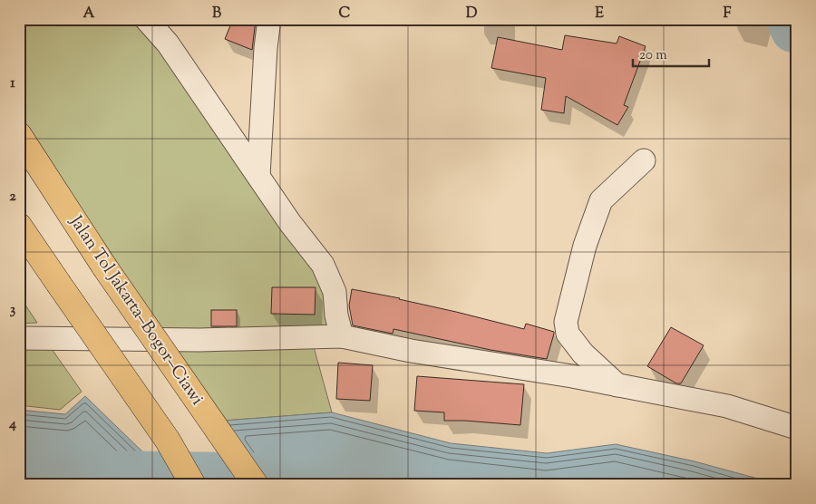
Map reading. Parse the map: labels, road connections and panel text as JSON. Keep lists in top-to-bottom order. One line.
{"streets":{"highway":["Jalan Tol Jakarta–Bogor–Ciawi"]},"scale_bar":"20 m","grid":{"columns":["A","B","C","D","E","F"],"rows":["1","2","3","4"]}}
